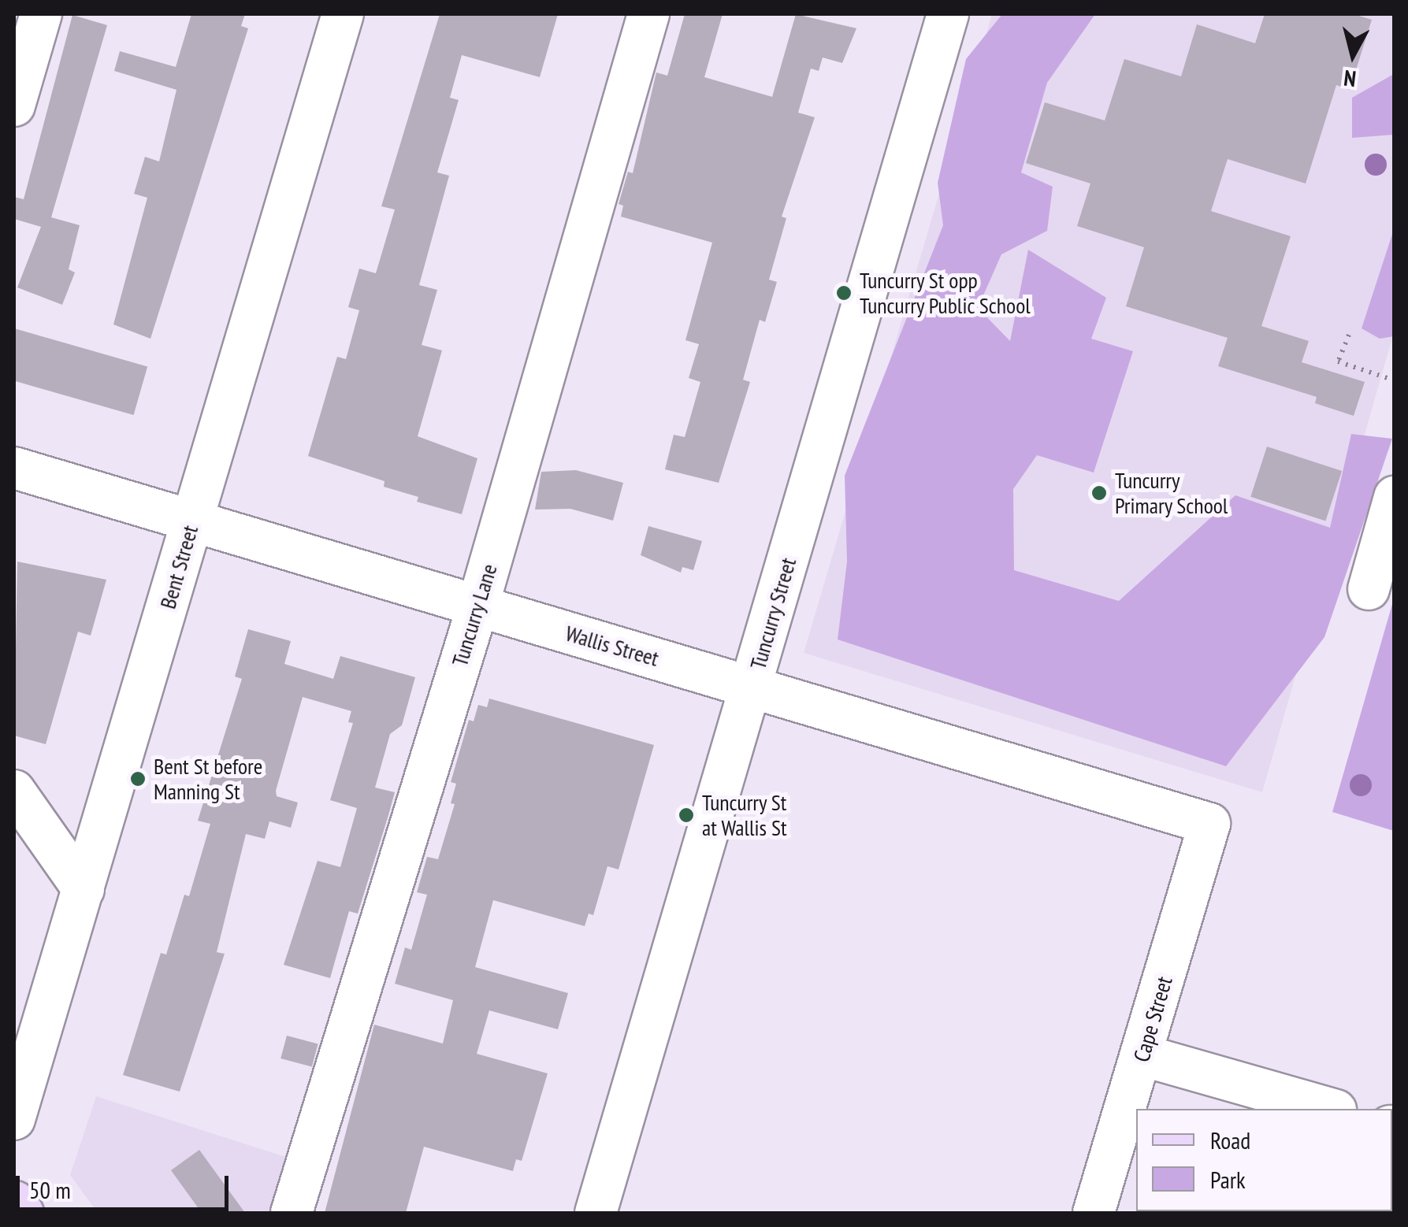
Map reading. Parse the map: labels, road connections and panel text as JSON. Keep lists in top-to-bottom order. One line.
{"streets":{"street":["Bent Street","Tuncurry Street","Tuncurry Lane","Wallis Street","Cape Street"]},"crossings":[["Bent Street","Wallis Street"],["Tuncurry Street","Wallis Street"],["Tuncurry Lane","Wallis Street"],["Wallis Street","Cape Street"]],"places":["Tuncurry St opp Tuncurry Public School","Tuncurry Primary School","Bent St before Manning St","Tuncurry St at Wallis St"],"legend":["Road","Park"],"scale_bar":"50 m","north":"bottom"}
